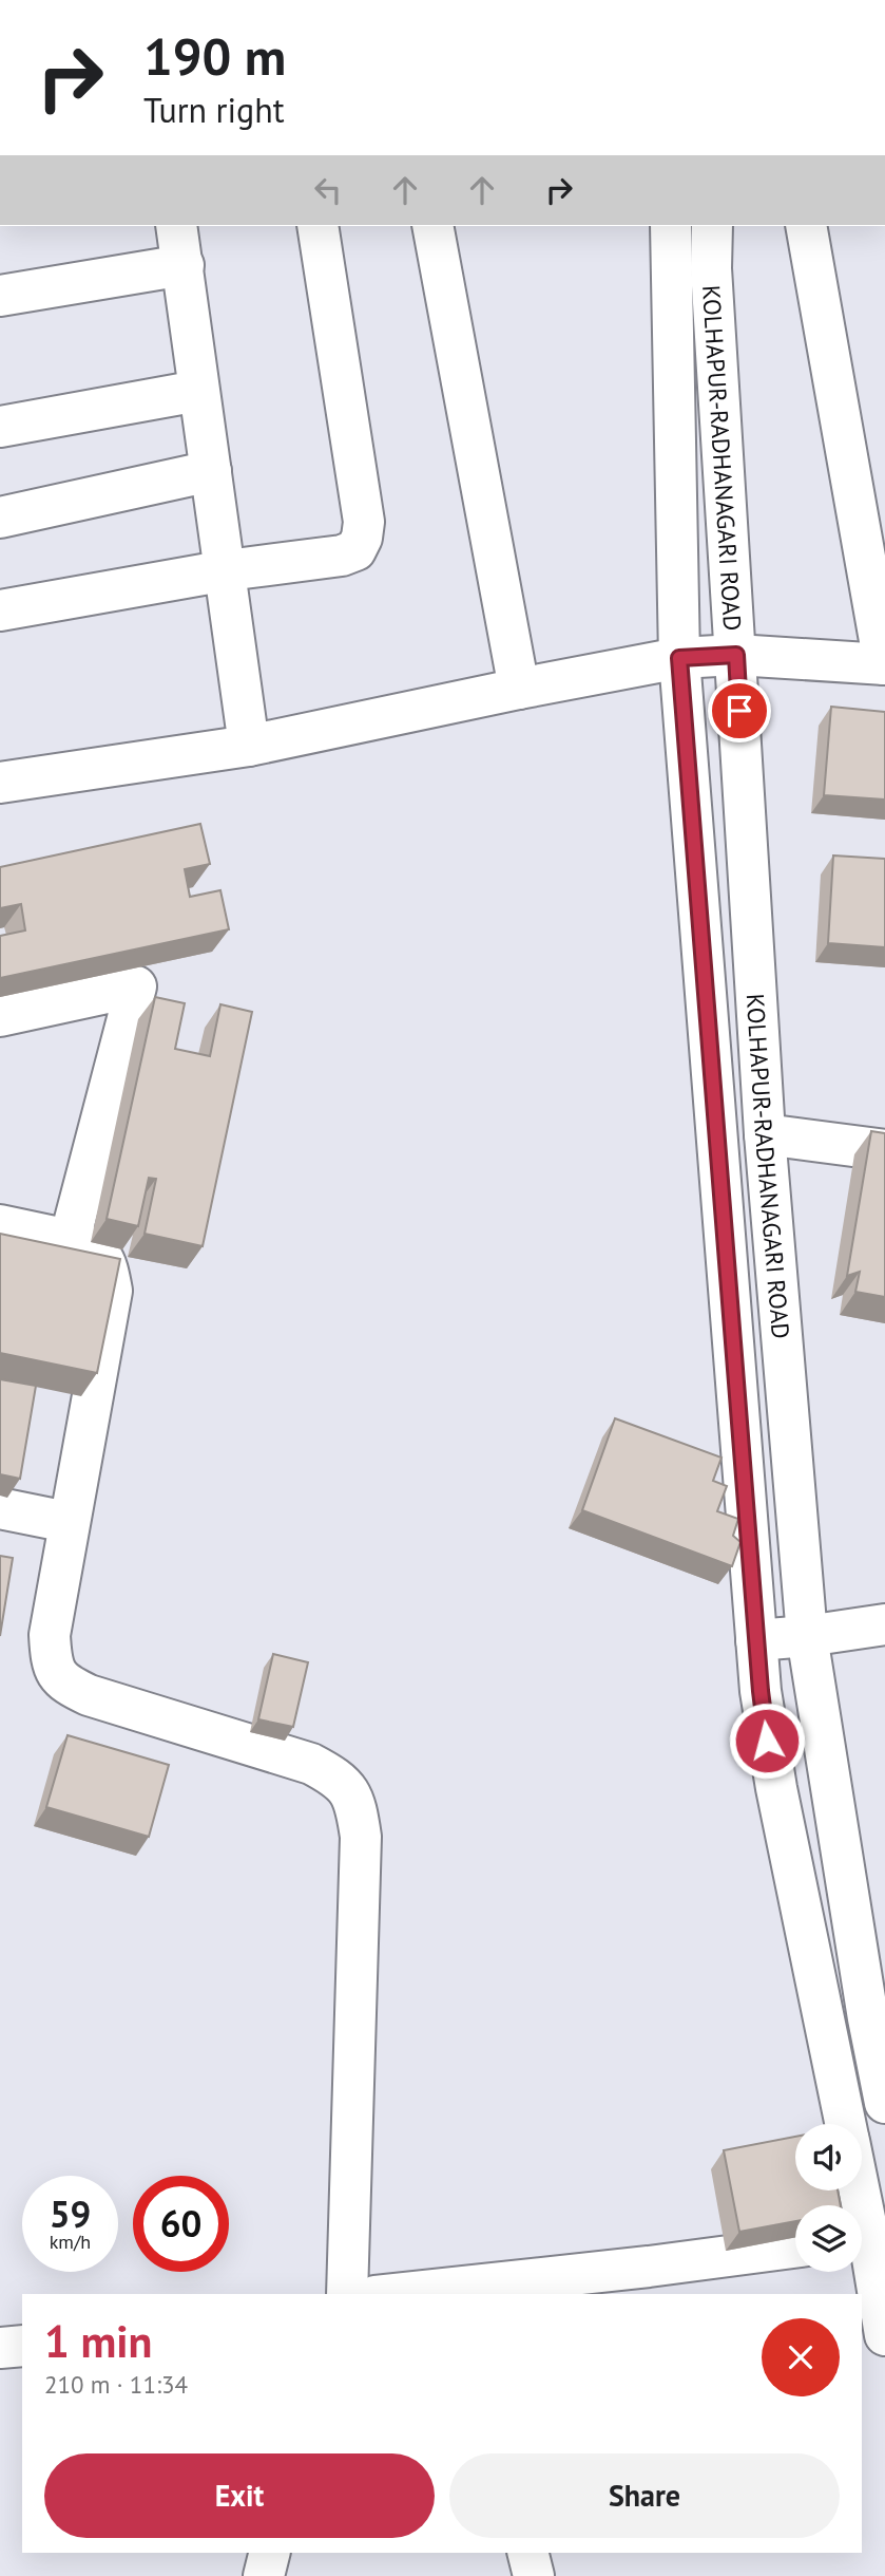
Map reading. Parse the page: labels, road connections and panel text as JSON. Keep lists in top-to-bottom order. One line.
{"streets":{"street":["KOLHAPUR-RADHANAGARI ROAD"]},"page":{"turn":["190 m","Turn right"],"speed":"59 km/h","limit":"60","heading":["1 min","210 m · 11:34"],"buttons":["Exit","Share"]}}
